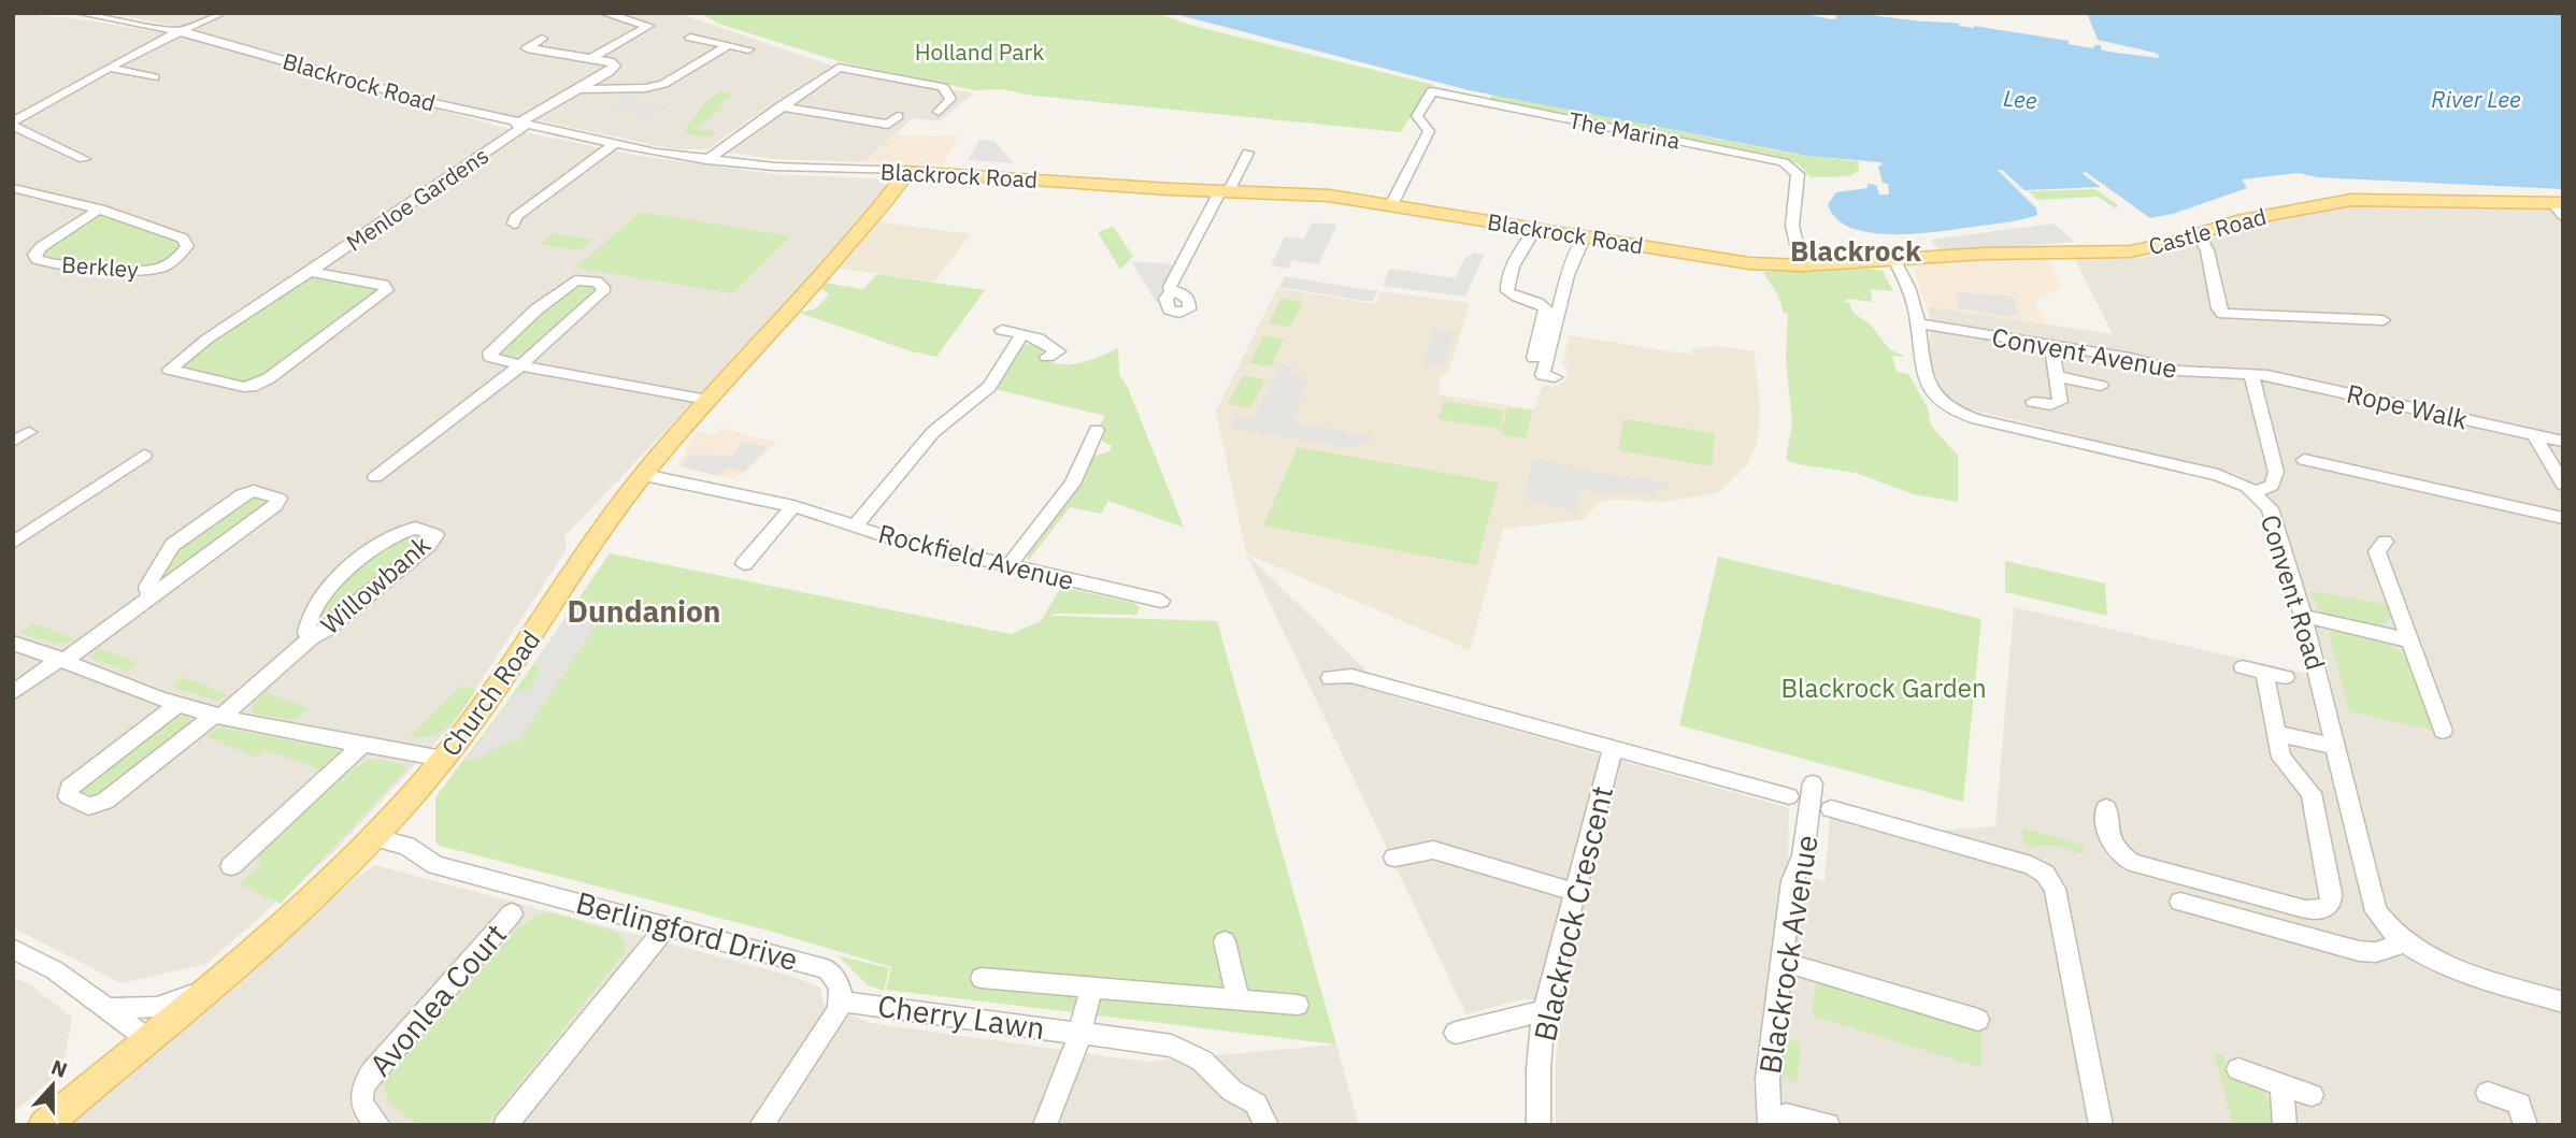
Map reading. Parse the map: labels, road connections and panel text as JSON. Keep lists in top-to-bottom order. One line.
{"streets":{"main road":["Blackrock Road","Castle Road","Church Road"],"street":["The Marina","Menloe Gardens","Berkley","Convent Avenue","Rope Walk","Rockfield Avenue","Willowbank","Convent Road","Blackrock Crescent","Berlingford Drive","Blackrock Avenue","Avonlea Court","Cherry Lawn"]},"crossings":[["Blackrock Road","The Marina"],["Blackrock Road","Menloe Gardens"],["Blackrock Road","Castle Road"],["Blackrock Road","Church Road"],["Castle Road","Convent Road"],["Convent Avenue","Rope Walk"],["Convent Avenue","Convent Road"],["Rockfield Avenue","Church Road"],["Church Road","Berlingford Drive"],["Berlingford Drive","Cherry Lawn"]],"districts":["Blackrock","Dundanion"],"water":["Lee","River Lee"],"parks":["Holland Park","Blackrock Garden"],"north":"top"}
